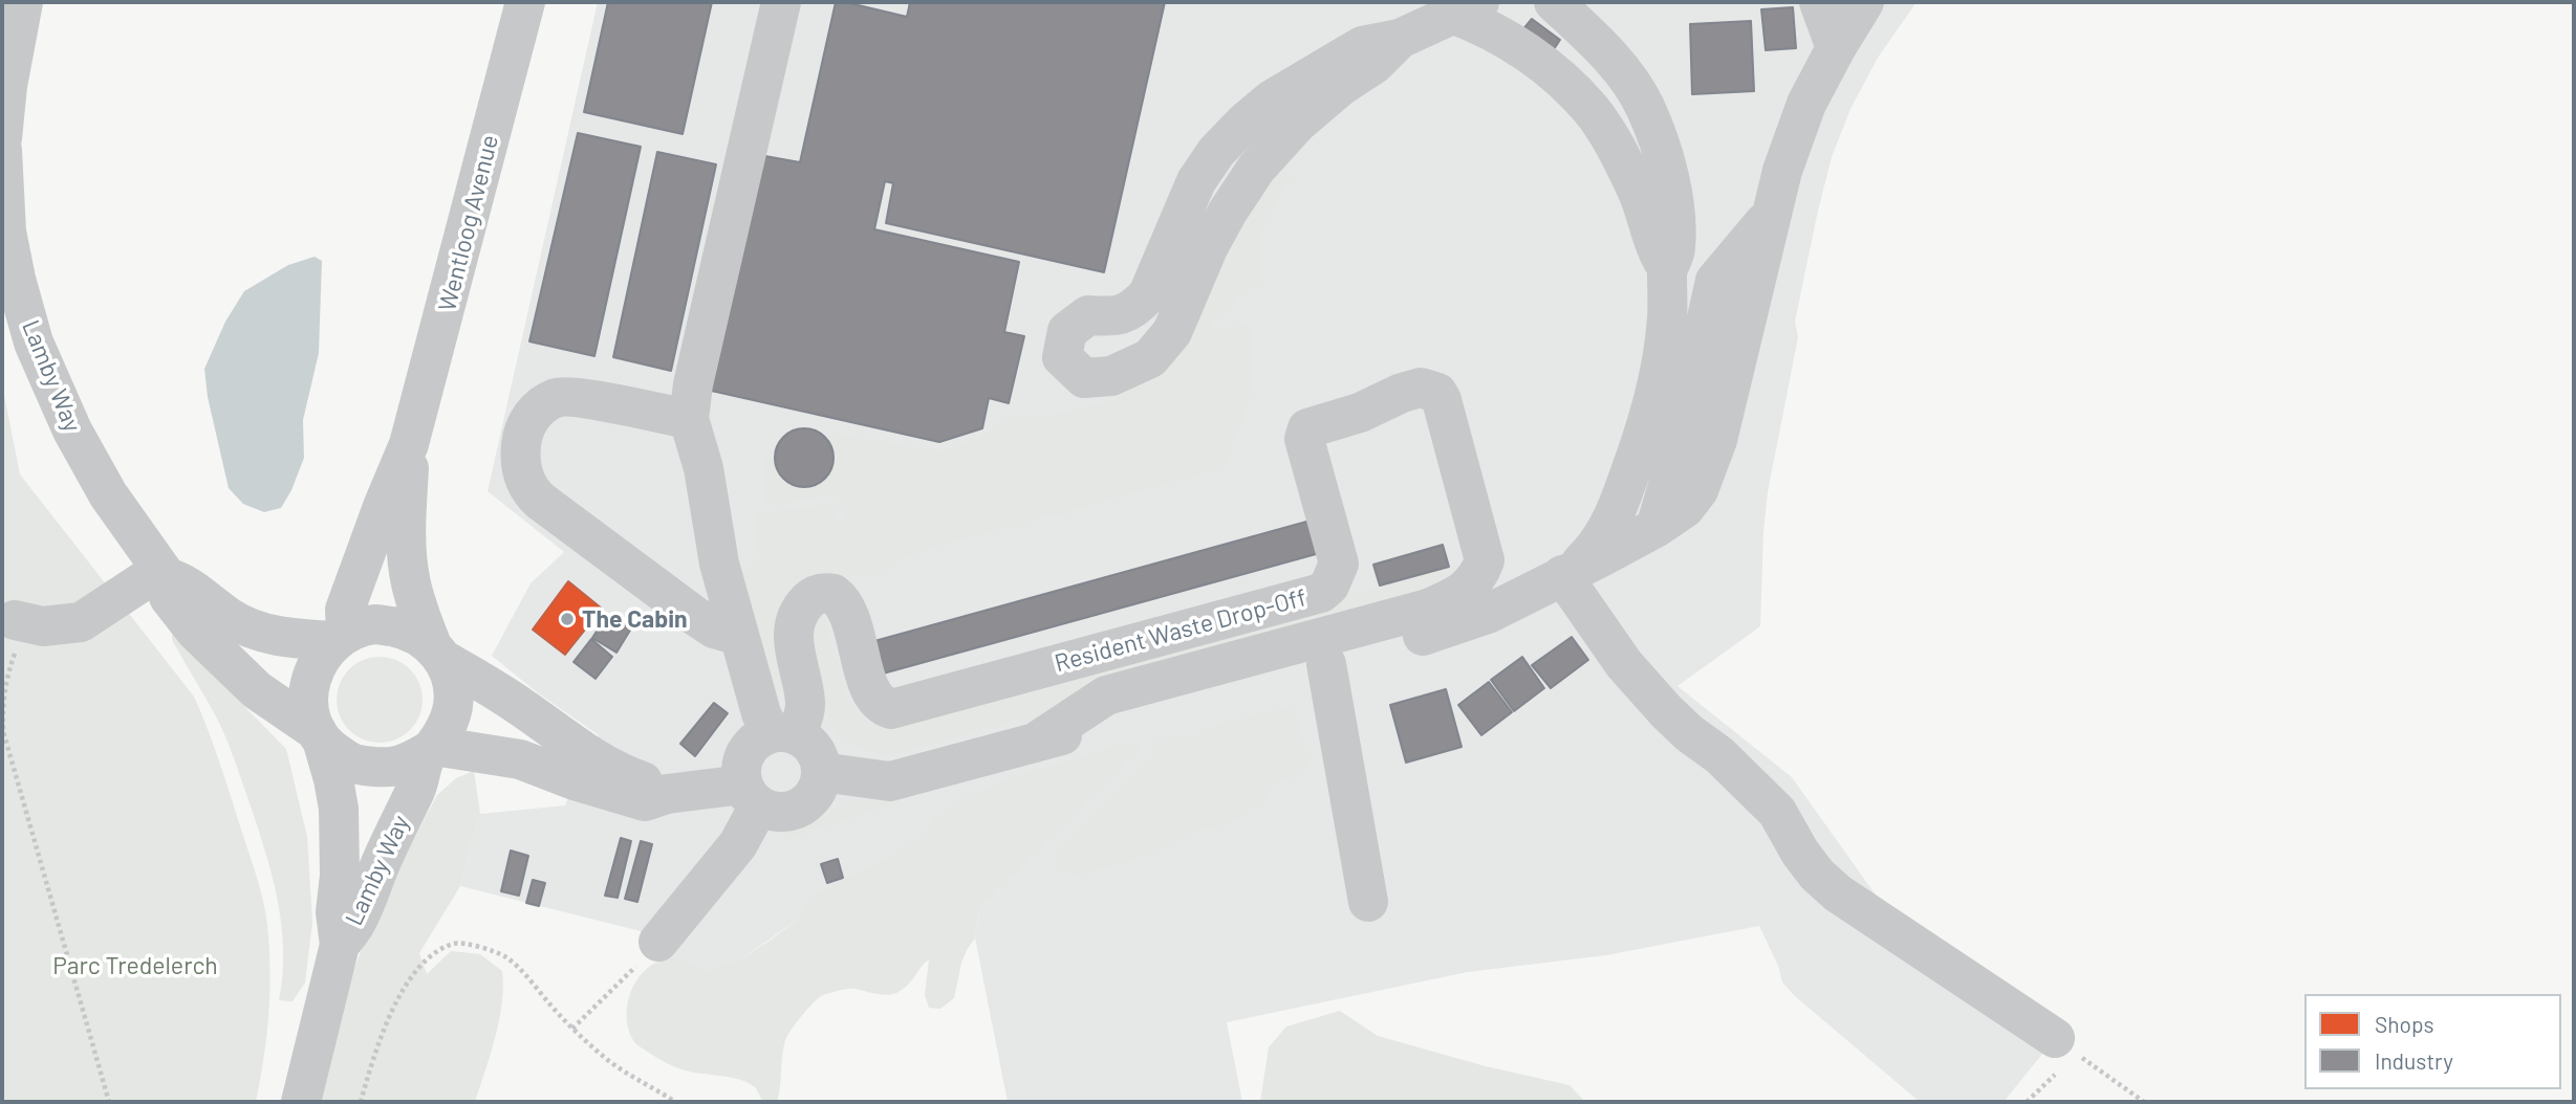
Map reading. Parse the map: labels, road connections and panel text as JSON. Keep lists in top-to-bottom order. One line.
{"streets":{"street":["Wentloog Avenue","Lamby Way","Resident Waste Drop-Off"]},"crossings":[["Wentloog Avenue","Lamby Way"]],"parks":["Parc Tredelerch"],"places":["The Cabin"],"legend":["Shops","Industry"]}
